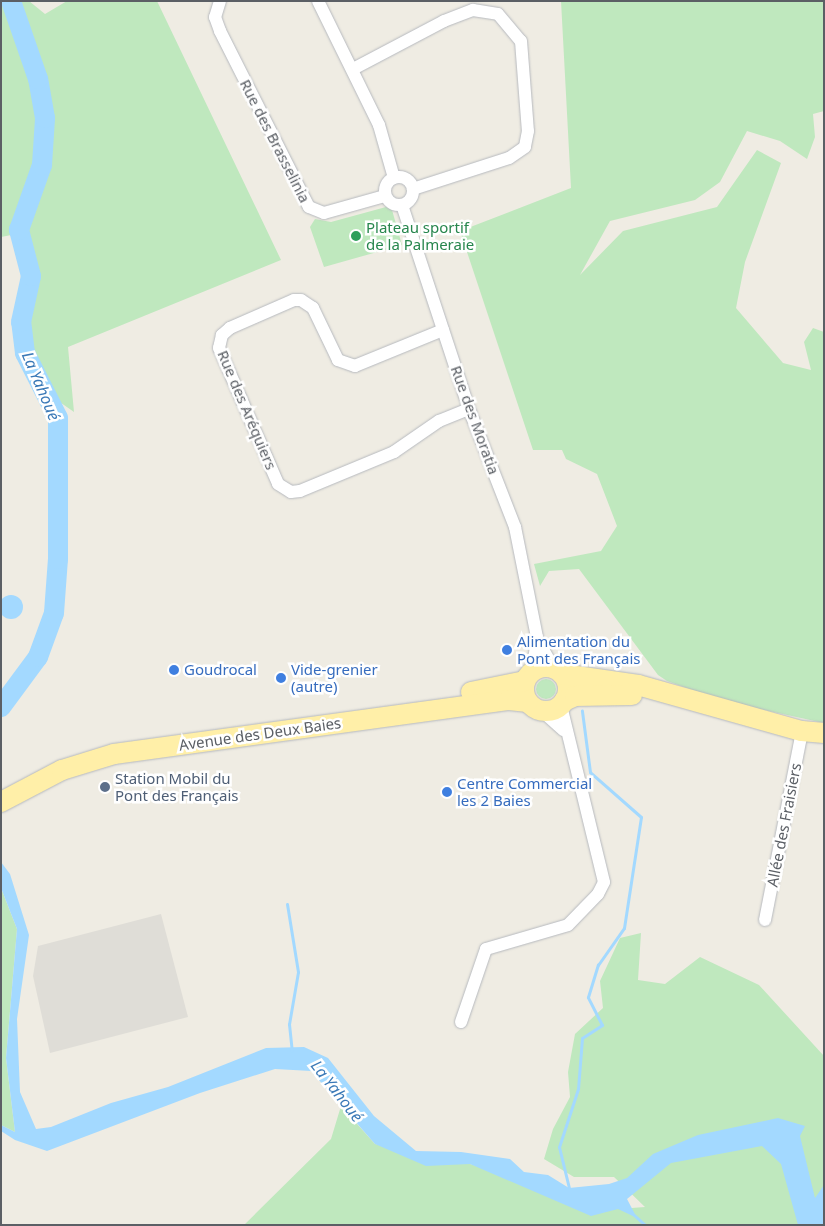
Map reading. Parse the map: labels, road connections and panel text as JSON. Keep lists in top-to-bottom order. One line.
{"streets":{"main road":["Avenue des Deux Baies"],"street":["Rue des Brasselinia","Rue des Aréquiers","Rue des Moratia","Allée des Fraisiers"]},"crossings":[["Rue des Brasselinia","Rue des Moratia"],["Rue des Aréquiers","Rue des Moratia"],["Rue des Moratia","Avenue des Deux Baies"]],"water":["La Yahoué"],"places":["Plateau sportif de la Palmeraie","Alimentation du Pont des Français","Goudrocal","Vide-grenier (autre)","Station Mobil du Pont des Français","Centre Commercial les 2 Baies"]}
